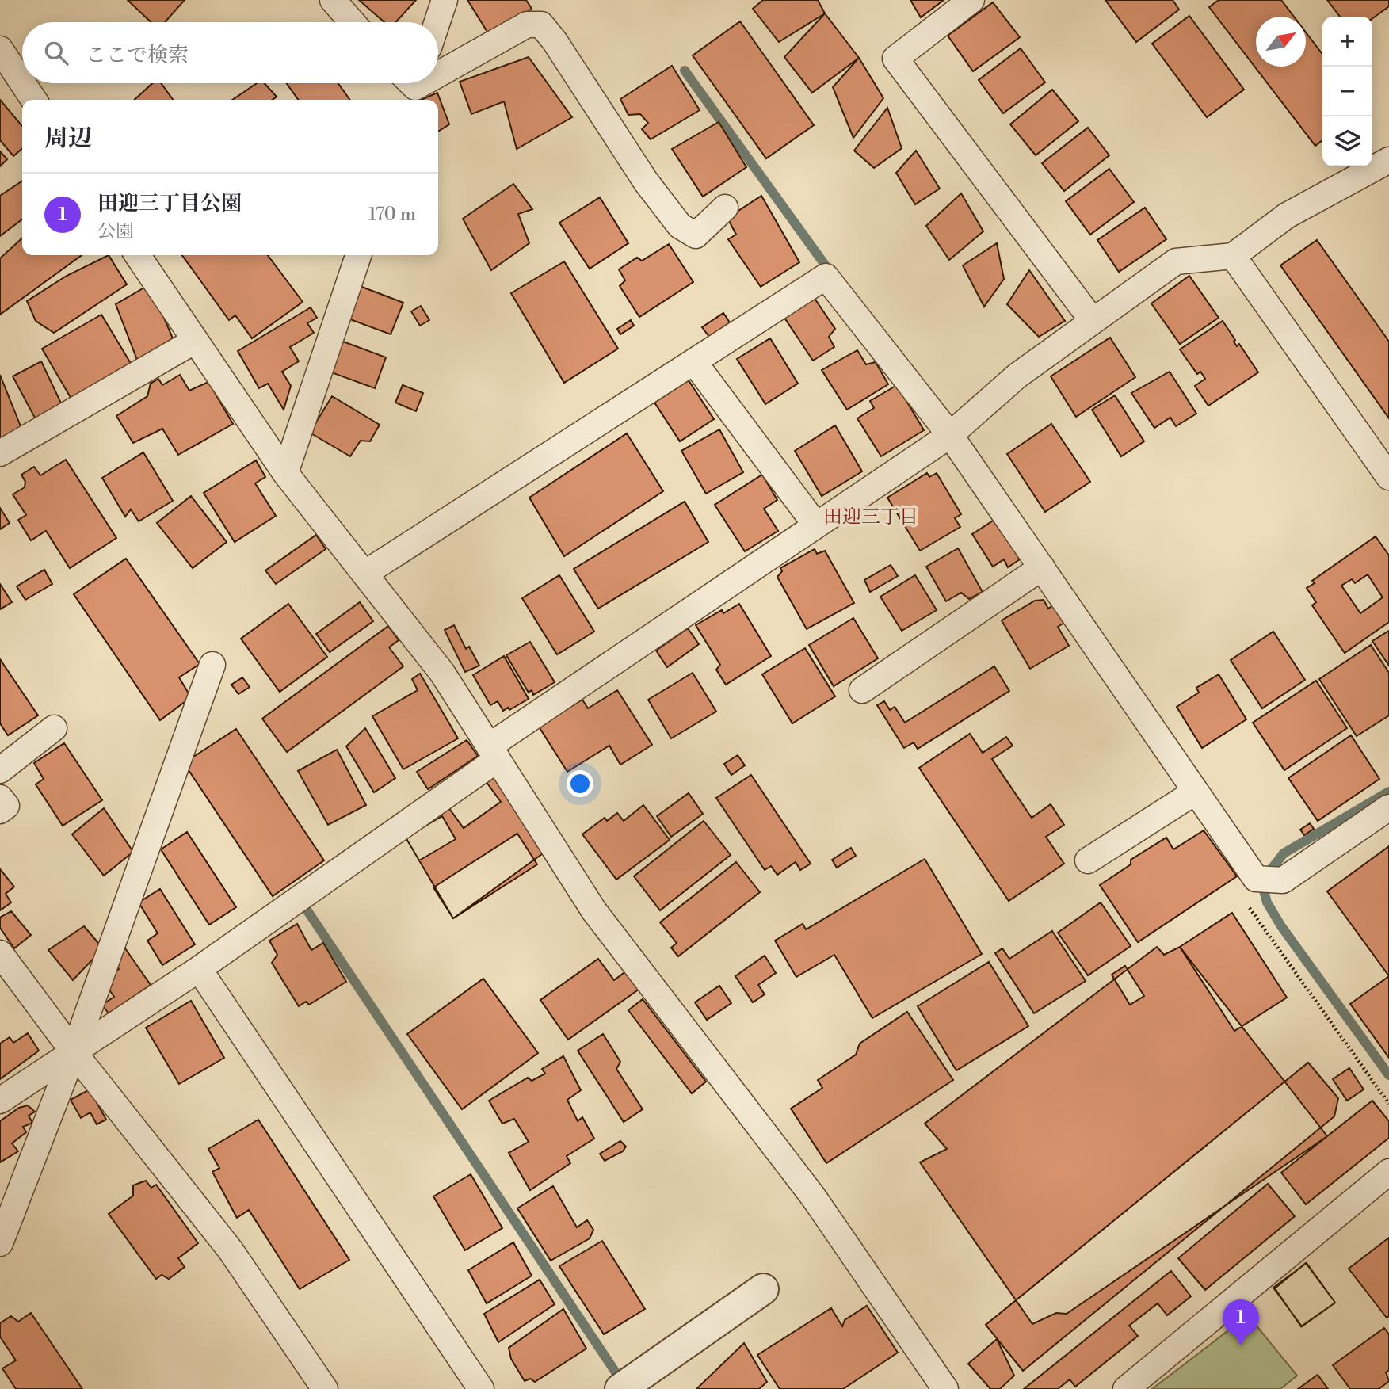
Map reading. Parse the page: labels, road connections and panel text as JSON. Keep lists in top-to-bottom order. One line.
{"districts":["田迎三丁目"],"north":"top right","page":{"map_buttons":["+","−"],"search":"ここで検索","heading":"周辺","list":[{"mark":"1","name":"田迎三丁目公園","note":"公園","value":"170 m"}],"pins":"1"}}
